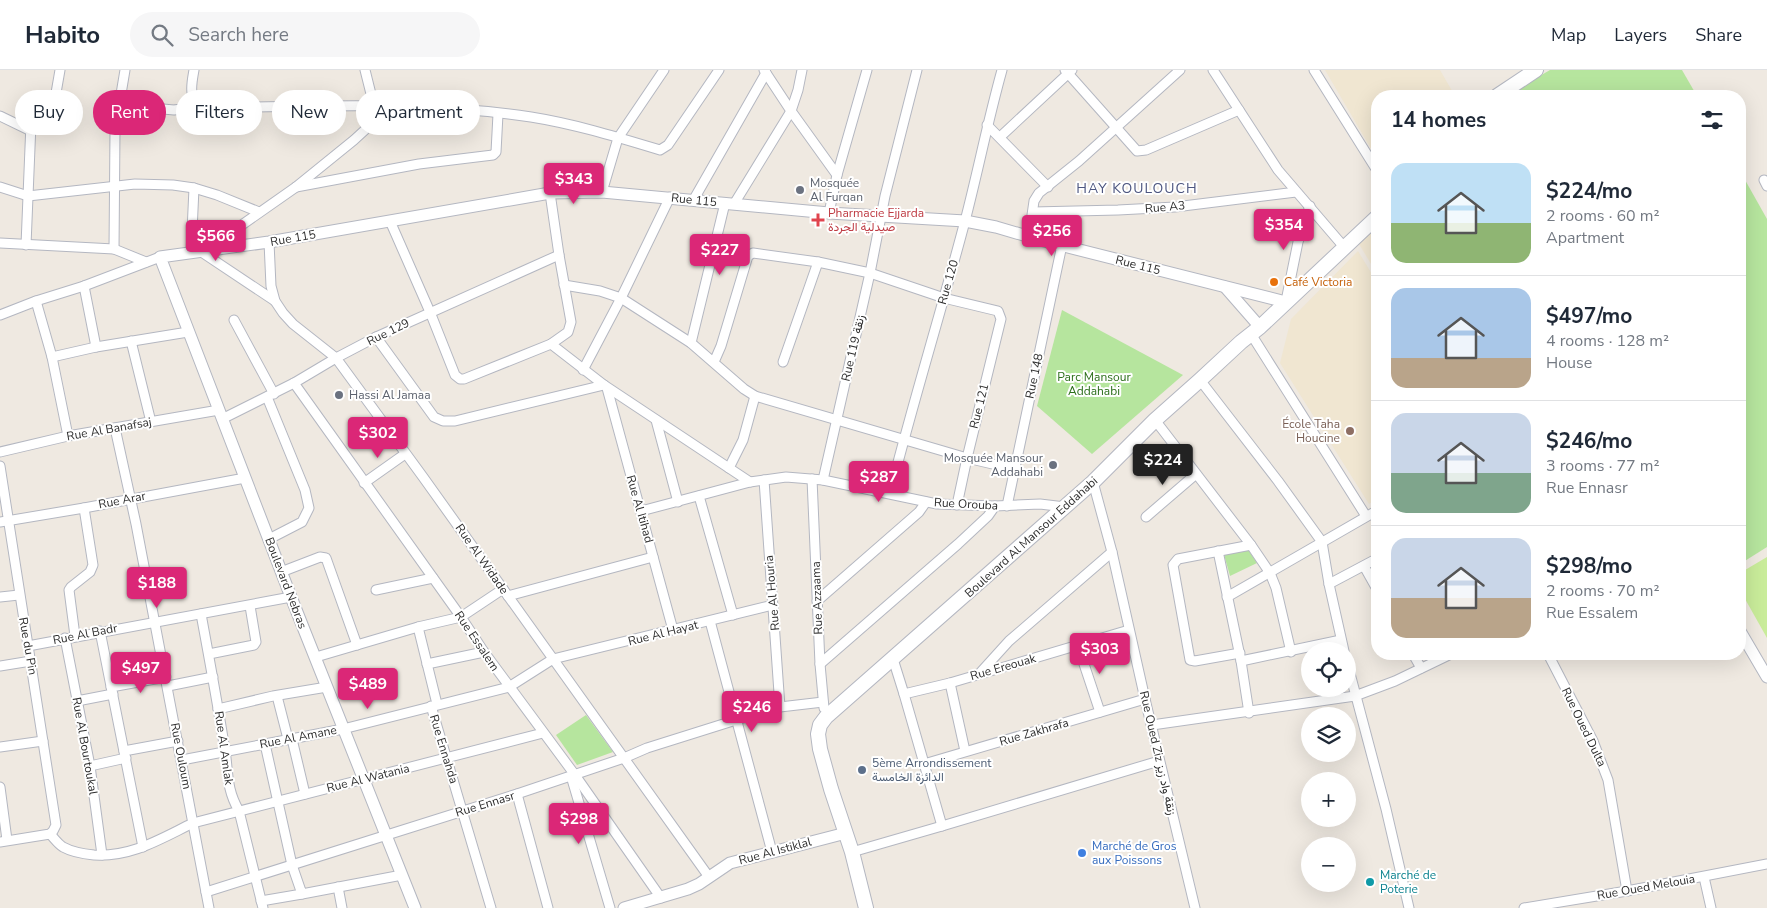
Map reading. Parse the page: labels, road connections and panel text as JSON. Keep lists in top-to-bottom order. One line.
{"streets":{"main road":["Boulevard Al Mansour Eddahabi"],"street":["Rue 115","Rue A3","Rue 120","Rue 129","Rue 119 زنقة","Rue 148","Rue 121","Rue Al Banafsaj","Rue Arar","Rue Orouba","Rue Al Itihad","Rue Al Widade","Boulevard Nebras","Rue Al Houria","Rue Azzaama","Rue Al Hayat","Rue Al Badr","Rue Essalem","Rue du Pin","Rue Ereouak","Rue Oued Dulta","Rue Zakhrafa","Rue Al Amane","Rue Al Bourtoukal","Rue Al Amlak","Rue Ennahda","Rue Oued Ziz زنقة واد زيز","Rue Ouloum","Rue Al Watania","Rue Ennasr","Rue Al Istiklal","Rue Oued Melouia"]},"crossings":[["Rue 115","Rue 120"],["Rue 115","Rue 119 زنقة"],["Rue 115","Rue 148"],["Rue 115","Boulevard Al Mansour Eddahabi"],["Rue 115","Rue Al Widade"],["Rue 115","Boulevard Nebras"],["Rue 120","Rue 121"],["Rue 120","Rue Orouba"],["Rue 129","Rue Al Banafsaj"],["Rue 129","Rue Al Widade"],["Rue 129","Boulevard Nebras"],["Rue 129","Rue Essalem"],["Rue 119 زنقة","Rue Orouba"],["Rue 148","Rue Orouba"],["Rue 121","Rue Orouba"],["Rue Al Banafsaj","Boulevard Nebras"],["Rue Al Banafsaj","Rue Ouloum"],["Rue Arar","Boulevard Nebras"],["Rue Arar","Rue du Pin"],["Rue Arar","Rue Ouloum"],["Rue Orouba","Rue Al Itihad"],["Rue Orouba","Boulevard Al Mansour Eddahabi"],["Rue Orouba","Rue Al Houria"],["Rue Orouba","Rue Azzaama"],["Rue Al Itihad","Rue Al Hayat"],["Boulevard Al Mansour Eddahabi","Rue Azzaama"],["Boulevard Al Mansour Eddahabi","Rue Oued Ziz زنقة واد زيز"],["Rue Al Widade","Rue Al Hayat"],["Rue Al Widade","Rue Al Amane"],["Rue Al Widade","Rue Ennasr"],["Rue Al Widade","Rue Al Istiklal"],["Boulevard Nebras","Rue Al Badr"],["Boulevard Nebras","Rue Al Amane"],["Boulevard Nebras","Rue Al Watania"],["Boulevard Nebras","Rue Ennasr"],["Rue Al Houria","Rue Al Hayat"],["Rue Al Houria","Rue Ennasr"],["Rue Azzaama","Rue Ennasr"],["Rue Al Hayat","Rue Al Amane"],["Rue Al Badr","Rue du Pin"],["Rue Al Badr","Rue Al Bourtoukal"],["Rue Al Badr","Rue Al Amlak"],["Rue Al Badr","Rue Ouloum"],["Rue Essalem","Rue Al Amane"],["Rue Essalem","Rue Al Watania"],["Rue Essalem","Rue Ennasr"],["Rue Essalem","Rue Al Istiklal"],["Rue du Pin","Rue Al Watania"],["Rue Ereouak","Rue Oued Ziz زنقة واد زيز"],["Rue Oued Dulta","Rue Oued Melouia"],["Rue Zakhrafa","Rue Oued Ziz زنقة واد زيز"],["Rue Al Amane","Rue Al Amlak"],["Rue Al Amane","Rue Ennahda"],["Rue Al Amane","Rue Ouloum"],["Rue Al Bourtoukal","Rue Al Watania"],["Rue Al Amlak","Rue Al Watania"],["Rue Al Amlak","Rue Ennasr"],["Rue Ennahda","Rue Al Watania"],["Rue Ennahda","Rue Ennasr"],["Rue Ouloum","Rue Al Watania"],["Rue Ouloum","Rue Ennasr"]],"districts":["HAY KOULOUCH"],"parks":["Parc Mansour Addahabi"],"places":{"other":["Mosquée Al Furqan","Café Victoria","Hassi Al Jamaa","École Taha Houcine","Mosquée Mansour Addahabi","5ème Arrondissement الدائرة الخامسة","Marché de Gros aux Poissons","Marché de Poterie"],"health":["Pharmacie Ejjarda صيدلية الجردة"]},"page":{"header":"Habito","search":"Search here","nav":["Map","Layers","Share"],"chip":["Buy","Rent","Filters","New","Apartment"],"heading":"14 homes","list":[{"name":"$224/mo","note":"2 rooms · 60 m² · Apartment"},{"name":"$497/mo","note":"4 rooms · 128 m² · House"},{"name":"$246/mo","note":"3 rooms · 77 m² · Rue Ennasr"},{"name":"$298/mo","note":"2 rooms · 70 m² · Rue Essalem"}],"price":["$343","$354","$256","$566","$227","$302","$224","$287","$188","$303","$497","$489","$246","$298"],"map_buttons":["+","−"]}}
